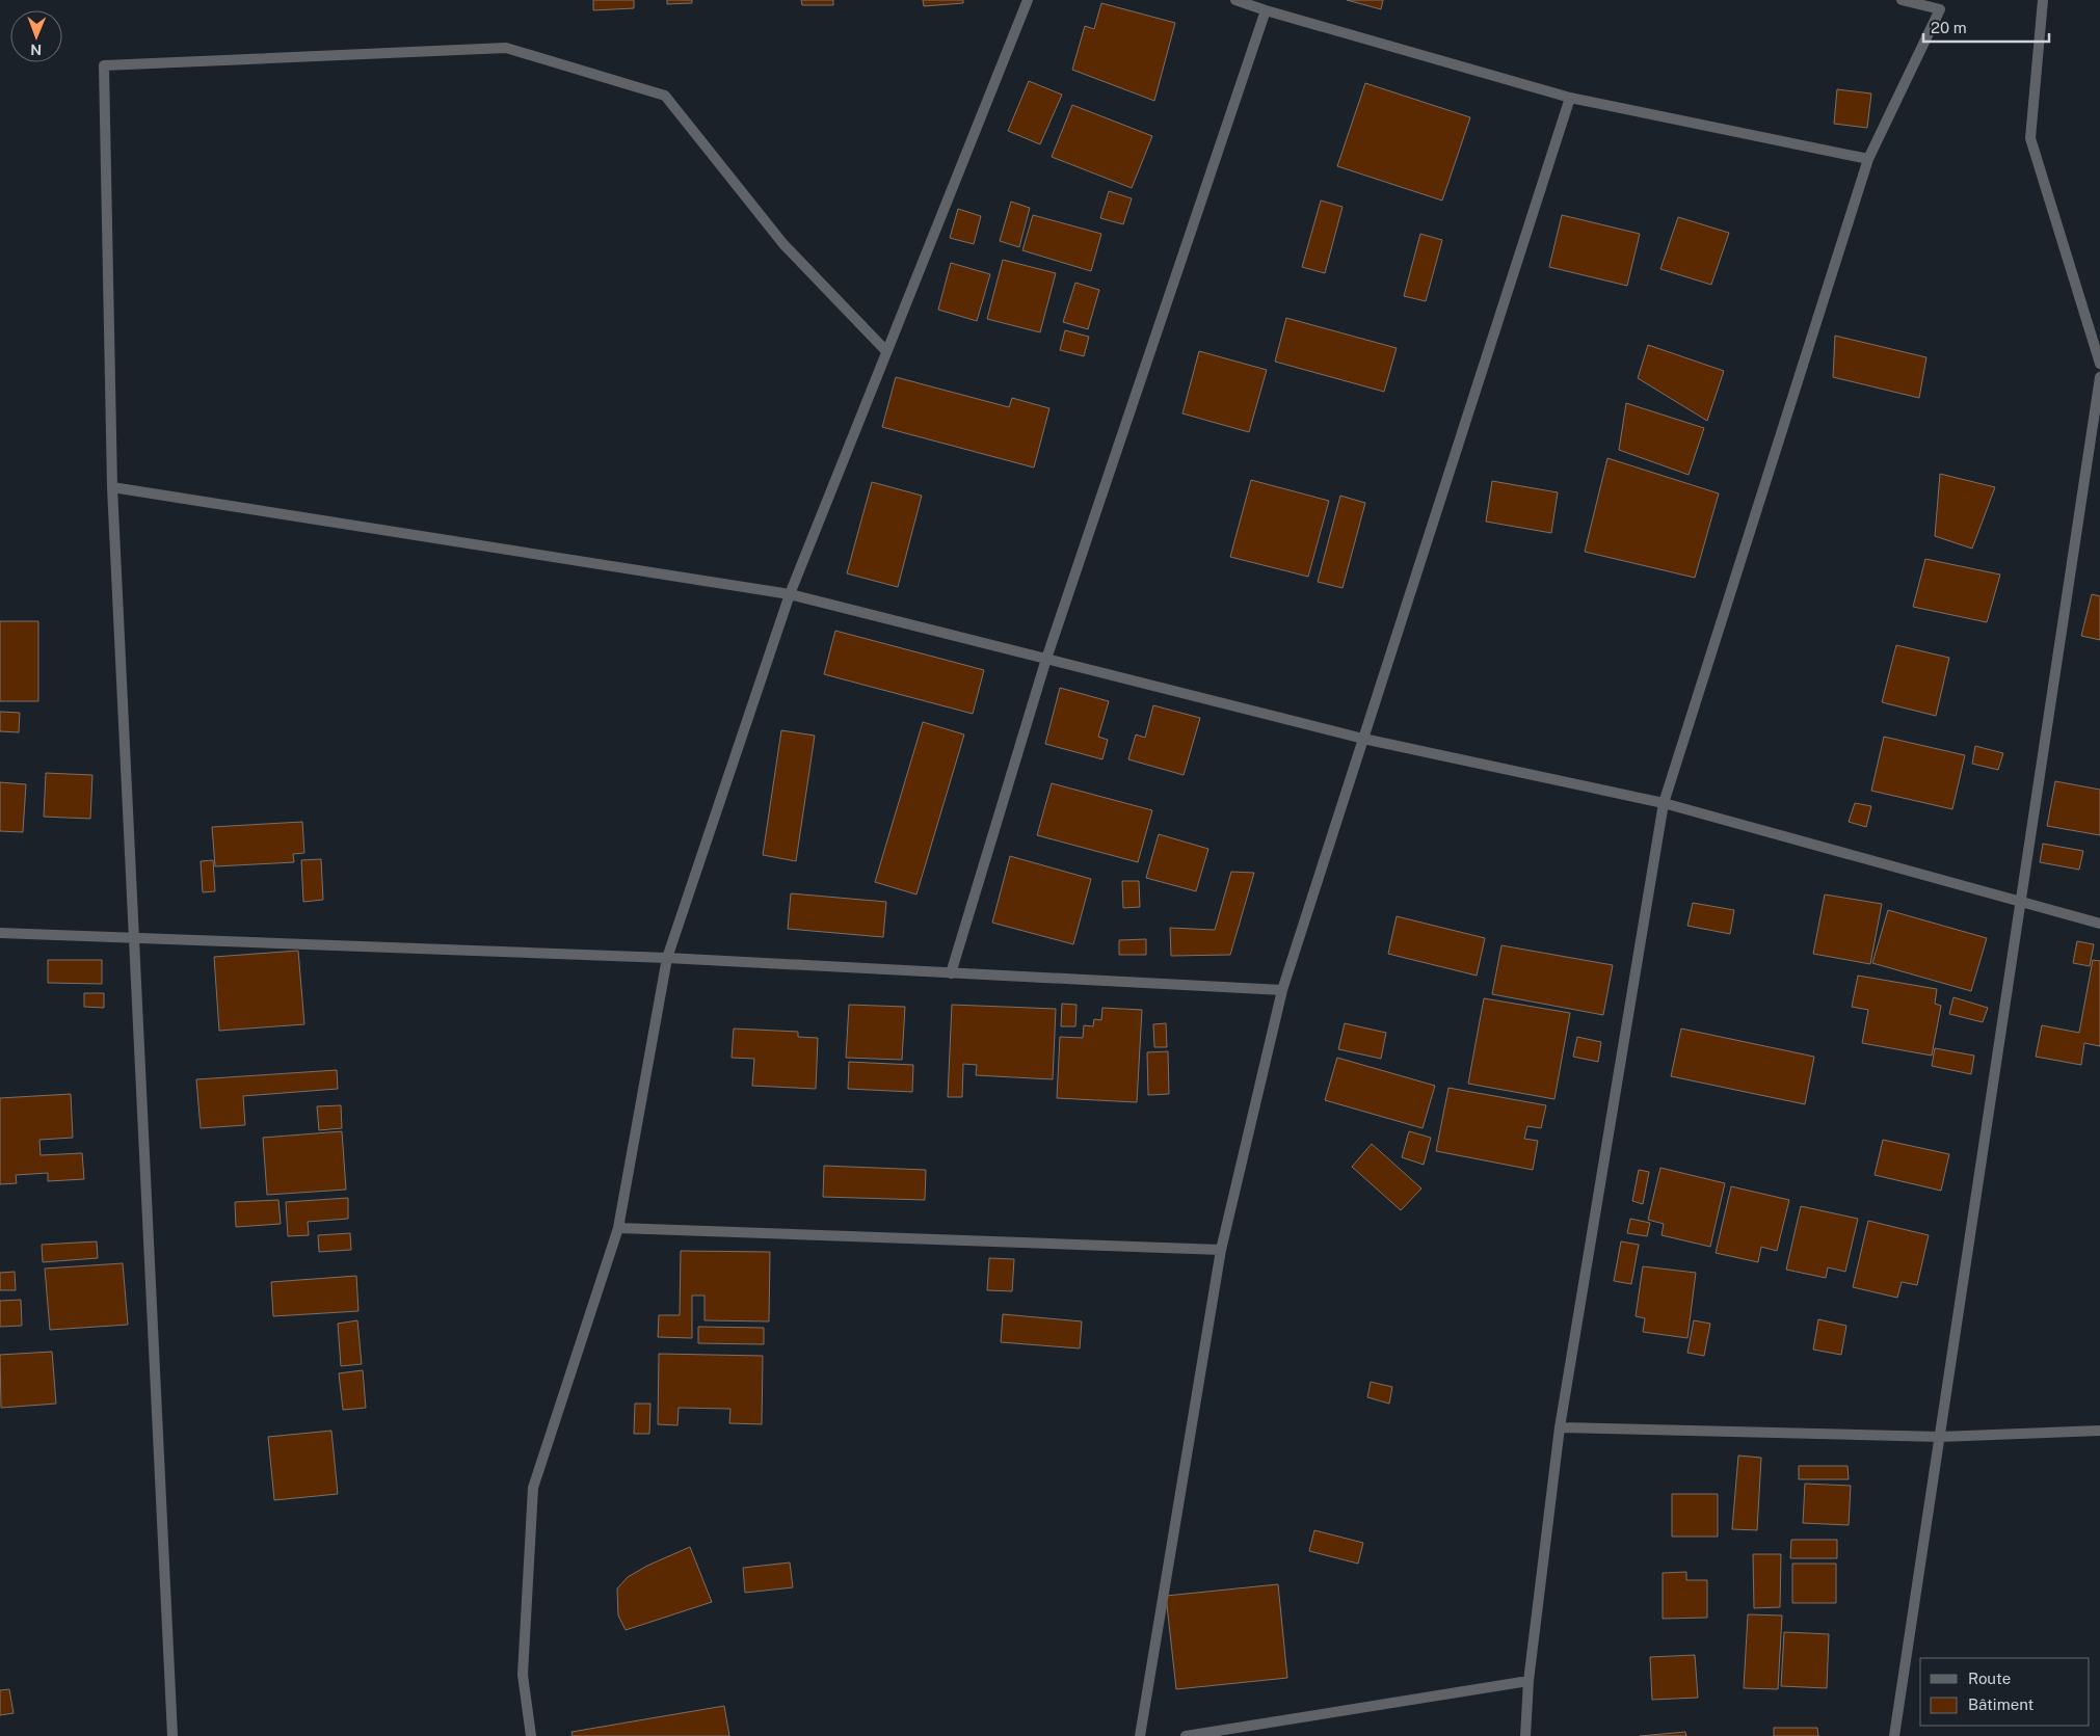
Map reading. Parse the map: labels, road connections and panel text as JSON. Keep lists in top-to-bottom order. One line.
{"legend":["Route","Bâtiment"],"scale_bar":"20 m","north":"bottom"}
